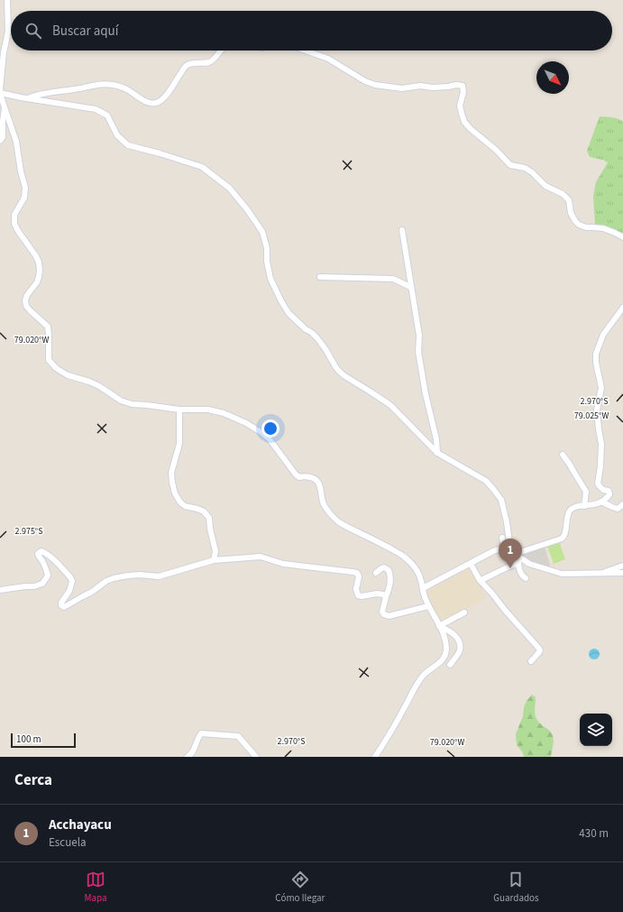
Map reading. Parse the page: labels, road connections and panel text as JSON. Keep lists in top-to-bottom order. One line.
{"scale_bar":"100 m","north":"bottom right","page":{"search":"Buscar aquí","pins":"1","scale":"100 m","heading":"Cerca","list":[{"mark":"1","name":"Acchayacu","note":"Escuela","value":"430 m"}],"nav":["Mapa","Cómo llegar","Guardados"]},"coordinates":["79.020°W","2.970°S","79.025°W","2.975°S"]}
